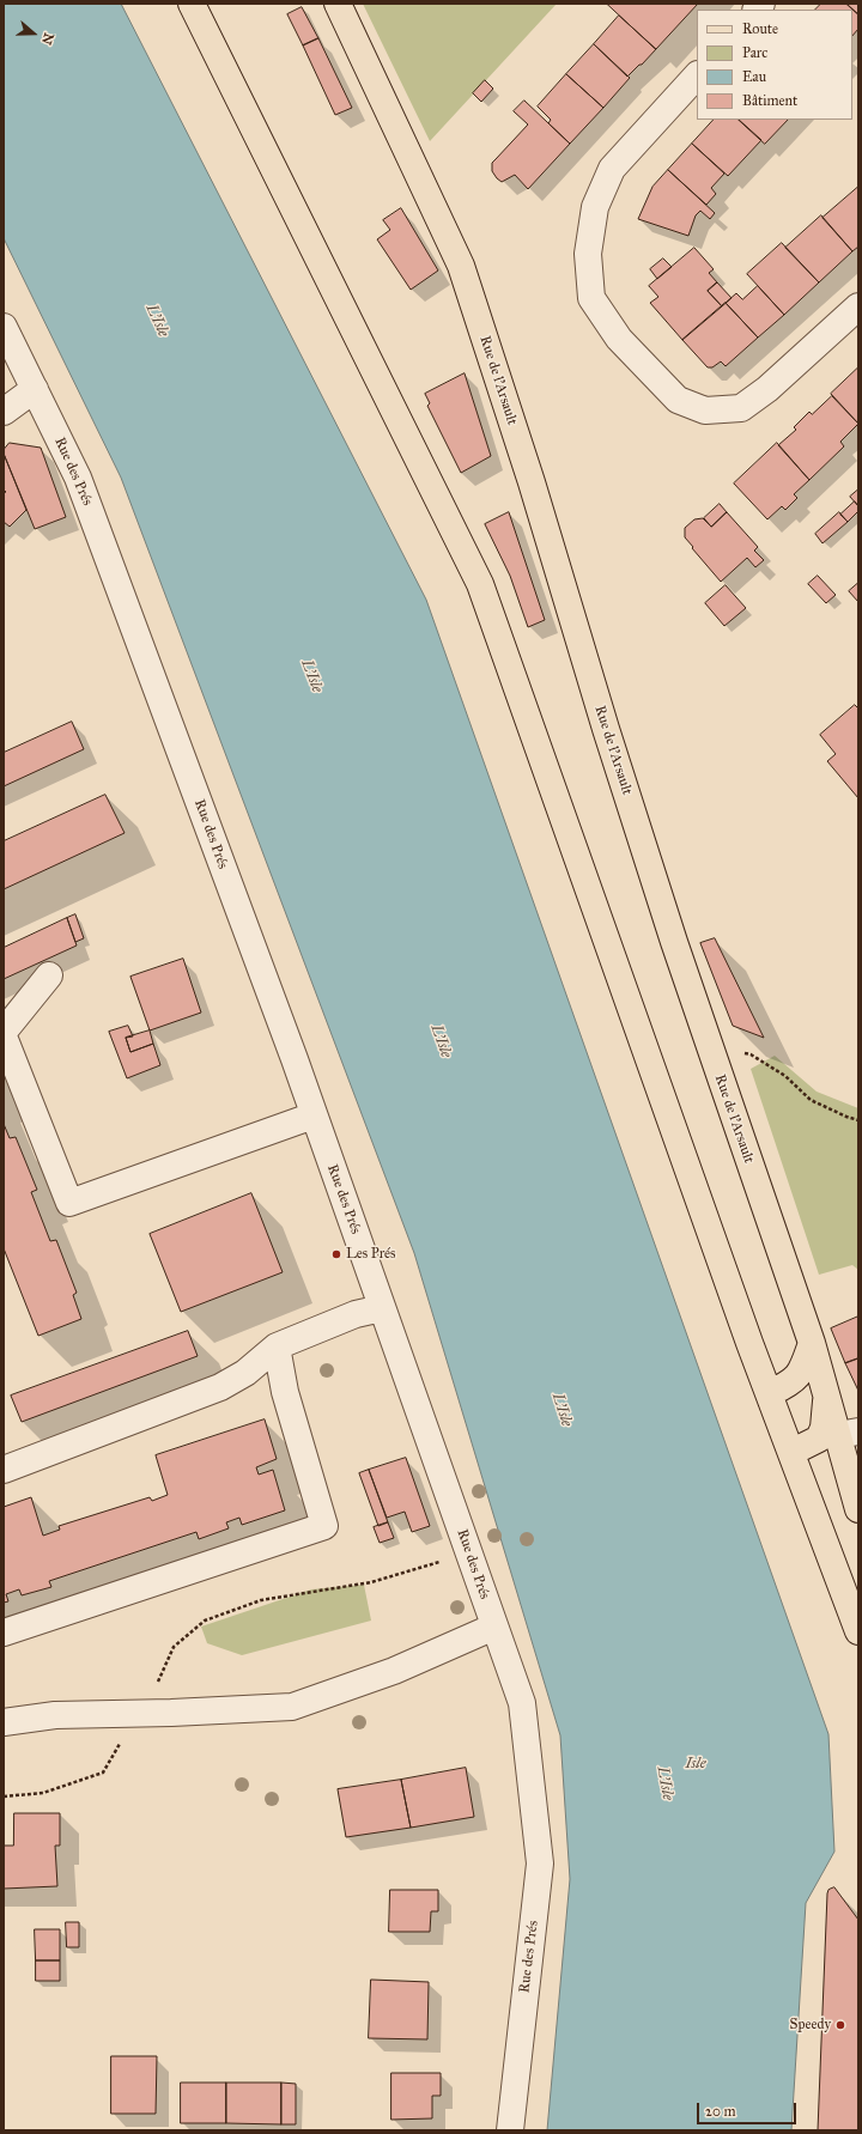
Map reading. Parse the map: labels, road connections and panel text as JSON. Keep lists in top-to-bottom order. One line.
{"streets":{"main road":["Rue de l'Arsault"],"street":["Rue des Prés"]},"water":["L'Isle","Isle"],"places":["Les Prés","Speedy"],"legend":["Route","Parc","Eau","Bâtiment"],"scale_bar":"20 m","north":"right"}
